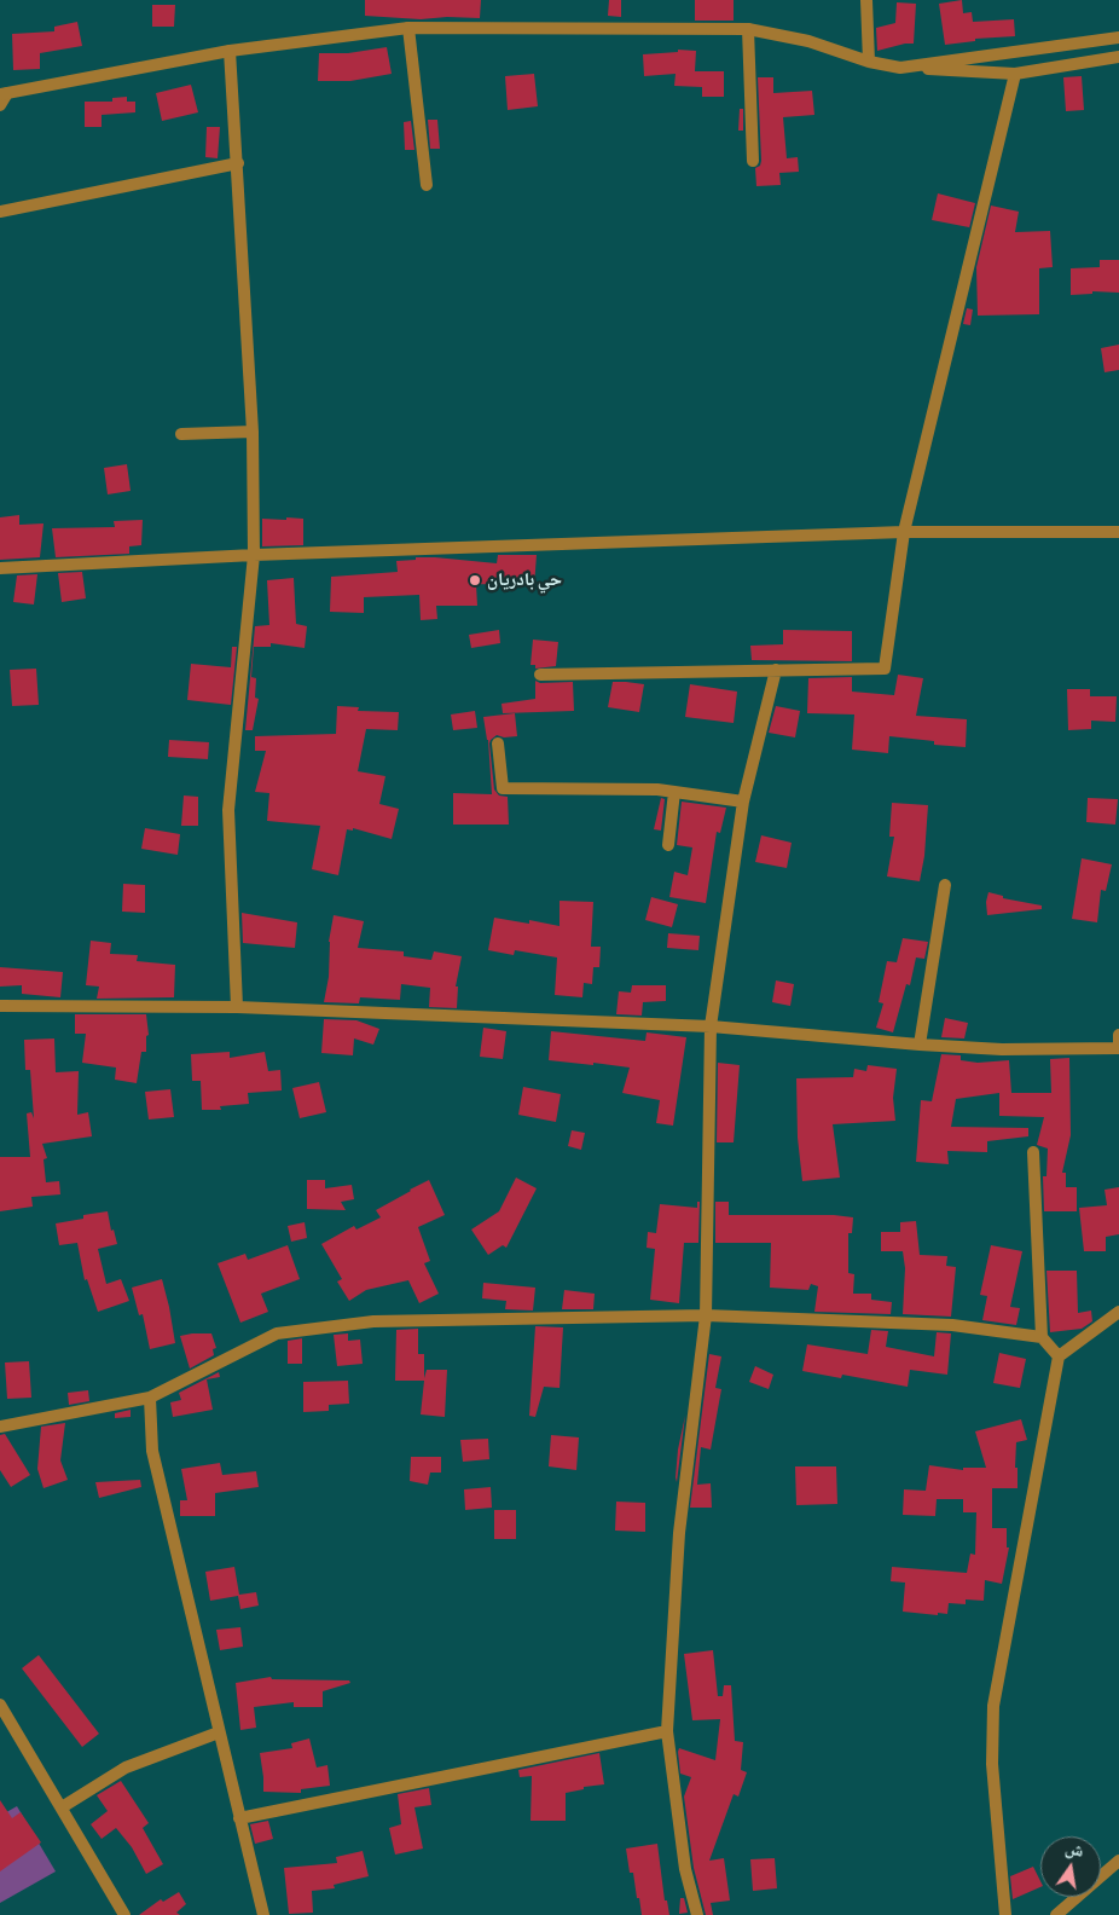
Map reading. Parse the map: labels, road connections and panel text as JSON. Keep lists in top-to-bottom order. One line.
{"places":["حي بادريان"],"north":"top"}
